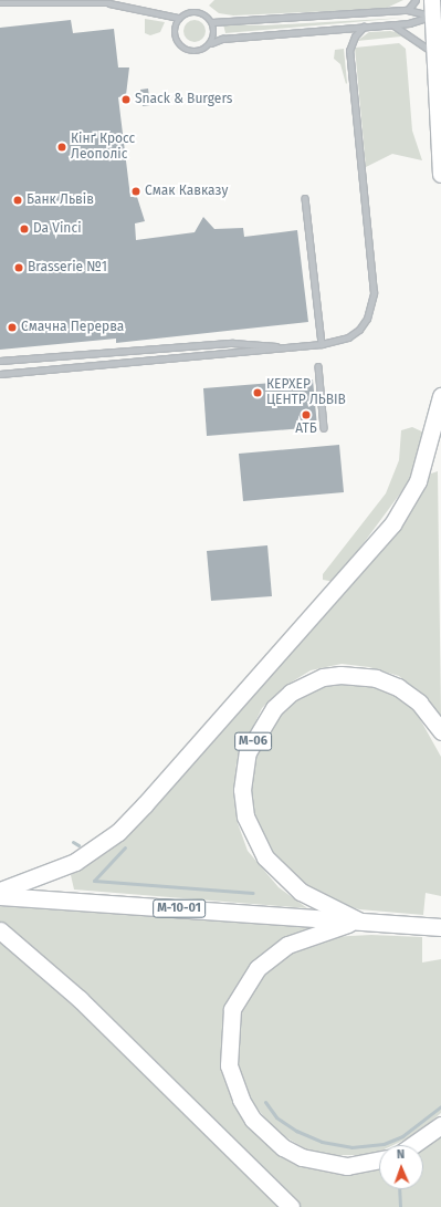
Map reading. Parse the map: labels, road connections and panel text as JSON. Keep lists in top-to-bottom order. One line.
{"streets":{"highway":["М-06","М-10-01"]},"crossings":[["М-06","М-10-01"]],"places":["Snack & Burgers","Кінґ Кросс Леополіс","Смак Кавказу","Банк Львів","Da Vinci","Brasserie №1","Смачна Перерва","КЕРХЕР ЦЕНТР ЛЬВІВ","АТБ"],"north":"top"}
